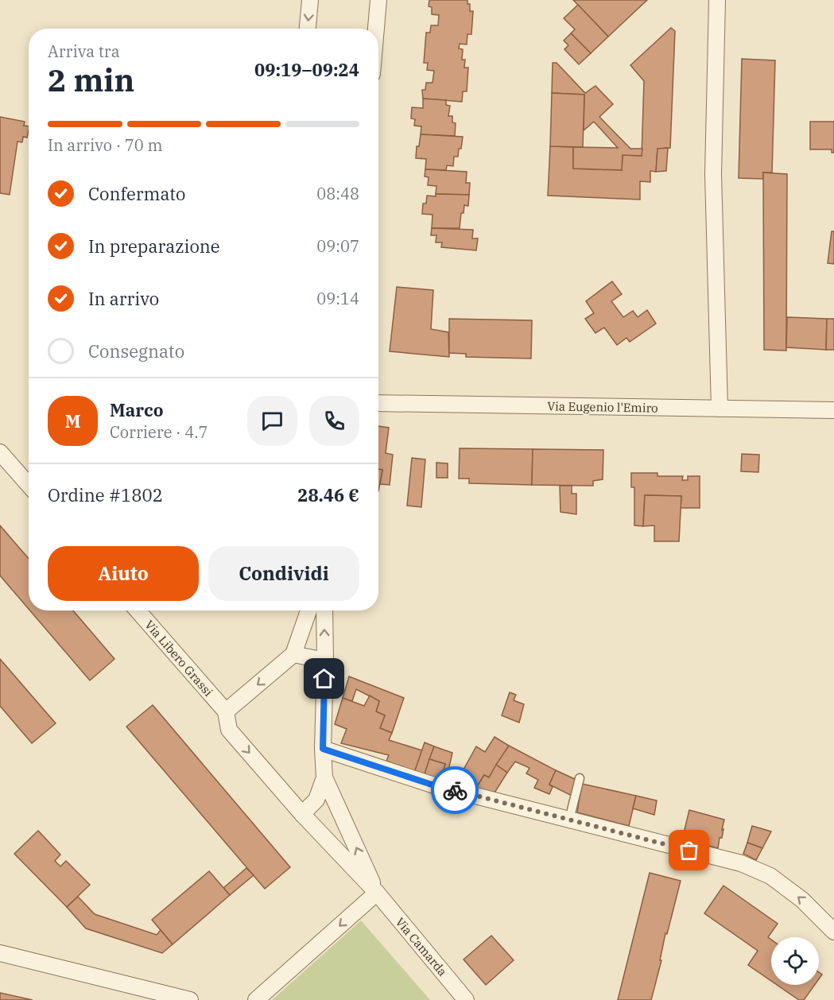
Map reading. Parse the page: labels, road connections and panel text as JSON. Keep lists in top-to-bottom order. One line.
{"streets":{"street":["Via Eugenio l'Emiro","Via Libero Grassi","Via Camarda"]},"page":{"heading":["2 min","Arriva tra","09:19–09:24"],"panel":["Marco","Corriere · 4.7","Ordine #1802","28.46 €"],"bar":"In arrivo · 70 m","list":[["Confermato","08:48"],["In preparazione","09:07"],["In arrivo","09:14"],"Consegnato"],"round":"M","buttons":["Aiuto","Condividi"]}}
